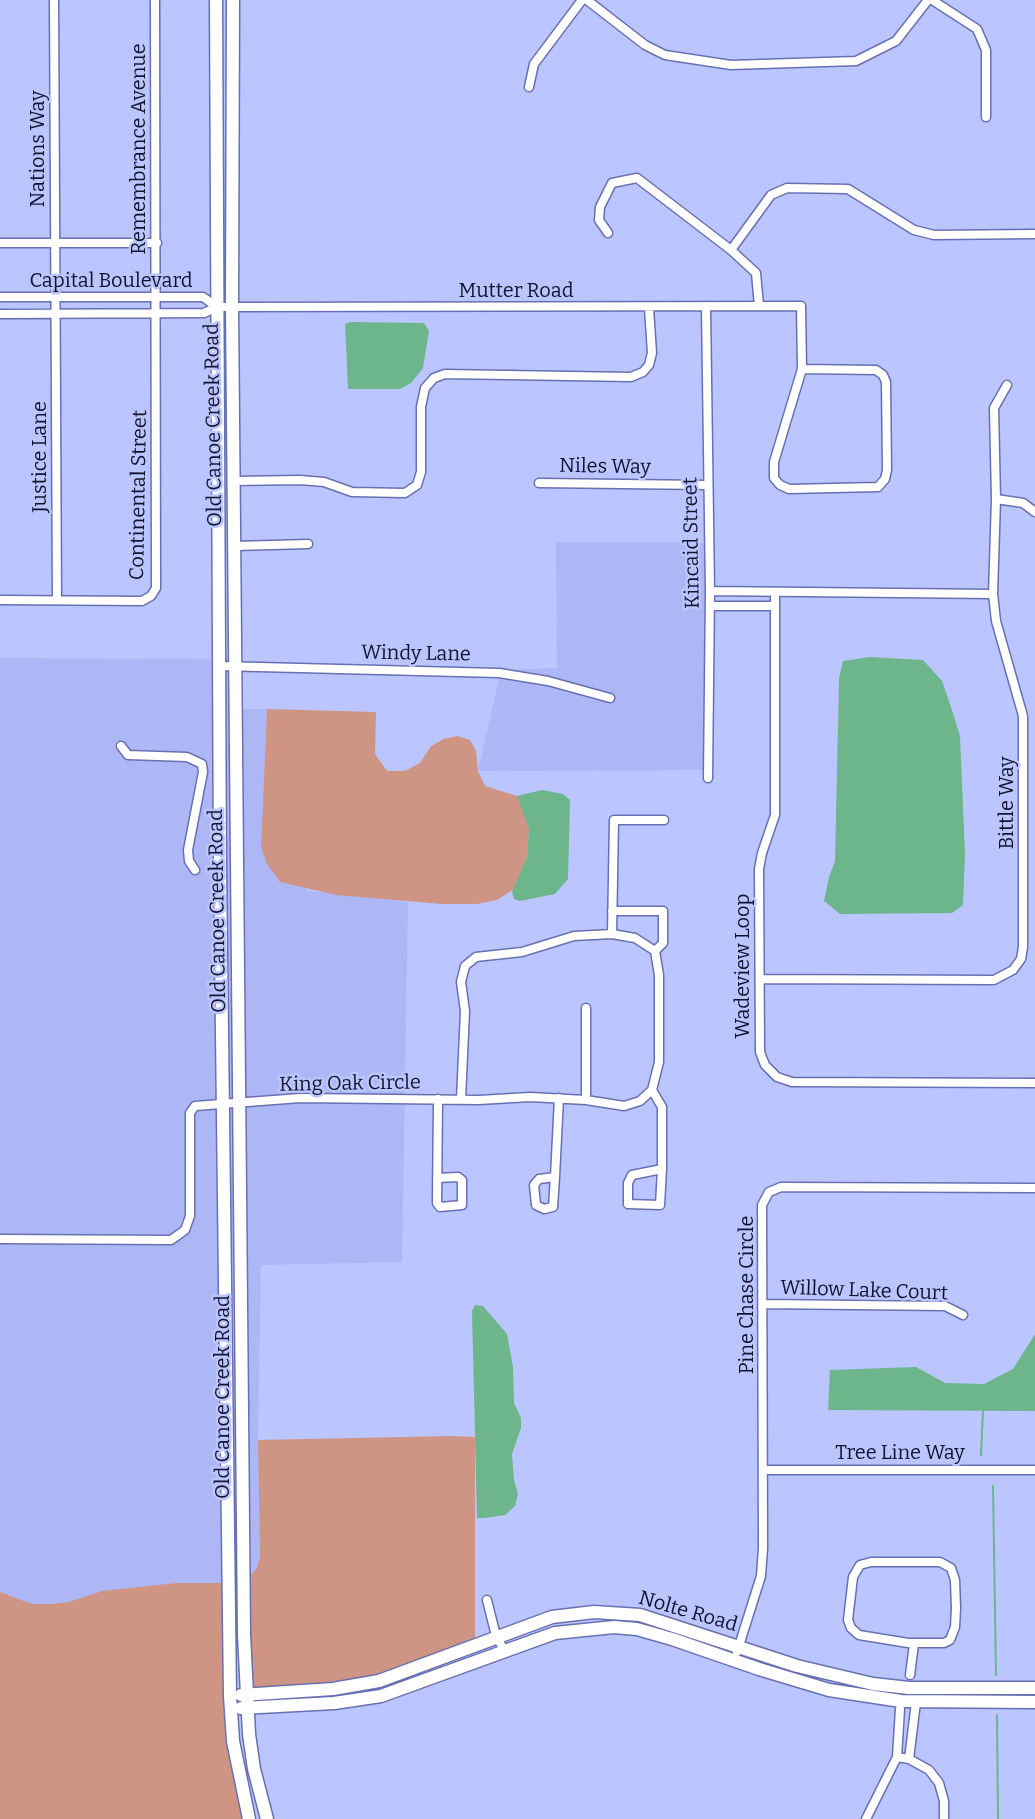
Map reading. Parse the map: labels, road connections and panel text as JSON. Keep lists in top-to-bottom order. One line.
{"streets":{"main road":["Old Canoe Creek Road","Nolte Road"],"street":["Nations Way","Remembrance Avenue","Capital Boulevard","Mutter Road","Justice Lane","Niles Way","Continental Street","Kincaid Street","Windy Lane","Bittle Way","Wadeview Loop","King Oak Circle","Willow Lake Court","Pine Chase Circle","Tree Line Way"]},"crossings":[["Nations Way","Capital Boulevard"],["Nations Way","Justice Lane"],["Remembrance Avenue","Capital Boulevard"],["Remembrance Avenue","Continental Street"],["Capital Boulevard","Mutter Road"],["Capital Boulevard","Old Canoe Creek Road"],["Capital Boulevard","Justice Lane"],["Capital Boulevard","Continental Street"],["Mutter Road","Old Canoe Creek Road"],["Mutter Road","Kincaid Street"],["Old Canoe Creek Road","Windy Lane"],["Old Canoe Creek Road","King Oak Circle"],["Old Canoe Creek Road","Nolte Road"],["Justice Lane","Continental Street"],["Niles Way","Kincaid Street"],["Bittle Way","Wadeview Loop"],["Willow Lake Court","Pine Chase Circle"],["Pine Chase Circle","Tree Line Way"],["Pine Chase Circle","Nolte Road"]]}
